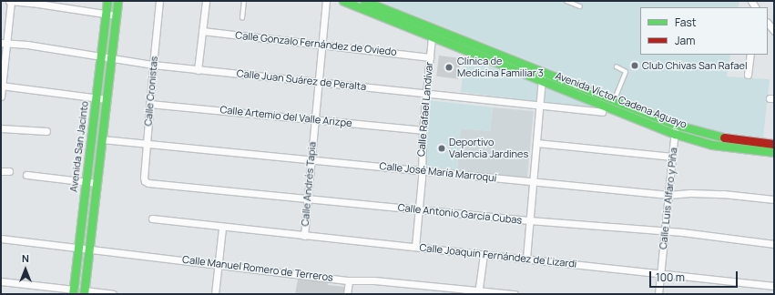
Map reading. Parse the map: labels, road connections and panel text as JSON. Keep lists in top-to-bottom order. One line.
{"streets":{"street":["Calle Gonzalo Fernández de Oviedo","Calle Juan Suárez de Peralta","Calle Cronistas","Avenida Víctor Cadena Aguayo","Calle Rafael Landívar","Calle Artemio del Valle Arizpe","Avenida San Jacinto","Calle José María Marroquí","Calle Andrés Tapia","Calle Luis Alfaro y Piña","Calle Antonio García Cubas","Calle Joaquín Fernández de Lizardi","Calle Manuel Romero de Terreros"]},"crossings":[["Calle Gonzalo Fernández de Oviedo","Calle Rafael Landívar"],["Calle Gonzalo Fernández de Oviedo","Calle Andrés Tapia"],["Calle Juan Suárez de Peralta","Calle Cronistas"],["Calle Juan Suárez de Peralta","Calle Rafael Landívar"],["Calle Juan Suárez de Peralta","Avenida San Jacinto"],["Calle Juan Suárez de Peralta","Calle Andrés Tapia"],["Calle Cronistas","Calle Artemio del Valle Arizpe"],["Calle Cronistas","Calle José María Marroquí"],["Calle Cronistas","Calle Antonio García Cubas"],["Avenida Víctor Cadena Aguayo","Calle Rafael Landívar"],["Avenida Víctor Cadena Aguayo","Calle Luis Alfaro y Piña"],["Calle Rafael Landívar","Calle Artemio del Valle Arizpe"],["Calle Rafael Landívar","Calle José María Marroquí"],["Calle Rafael Landívar","Calle Antonio García Cubas"],["Calle Rafael Landívar","Calle Joaquín Fernández de Lizardi"],["Calle Artemio del Valle Arizpe","Calle Andrés Tapia"],["Avenida San Jacinto","Calle Manuel Romero de Terreros"],["Calle José María Marroquí","Calle Andrés Tapia"],["Calle José María Marroquí","Calle Luis Alfaro y Piña"],["Calle Andrés Tapia","Calle Antonio García Cubas"],["Calle Andrés Tapia","Calle Joaquín Fernández de Lizardi"],["Calle Luis Alfaro y Piña","Calle Antonio García Cubas"],["Calle Luis Alfaro y Piña","Calle Joaquín Fernández de Lizardi"]],"places":["Club Chivas San Rafael","Clínica de Medicina Familiar 3","Deportivo Valencia Jardines"],"legend":["Fast","Jam"],"scale_bar":"100 m","north":"top"}
